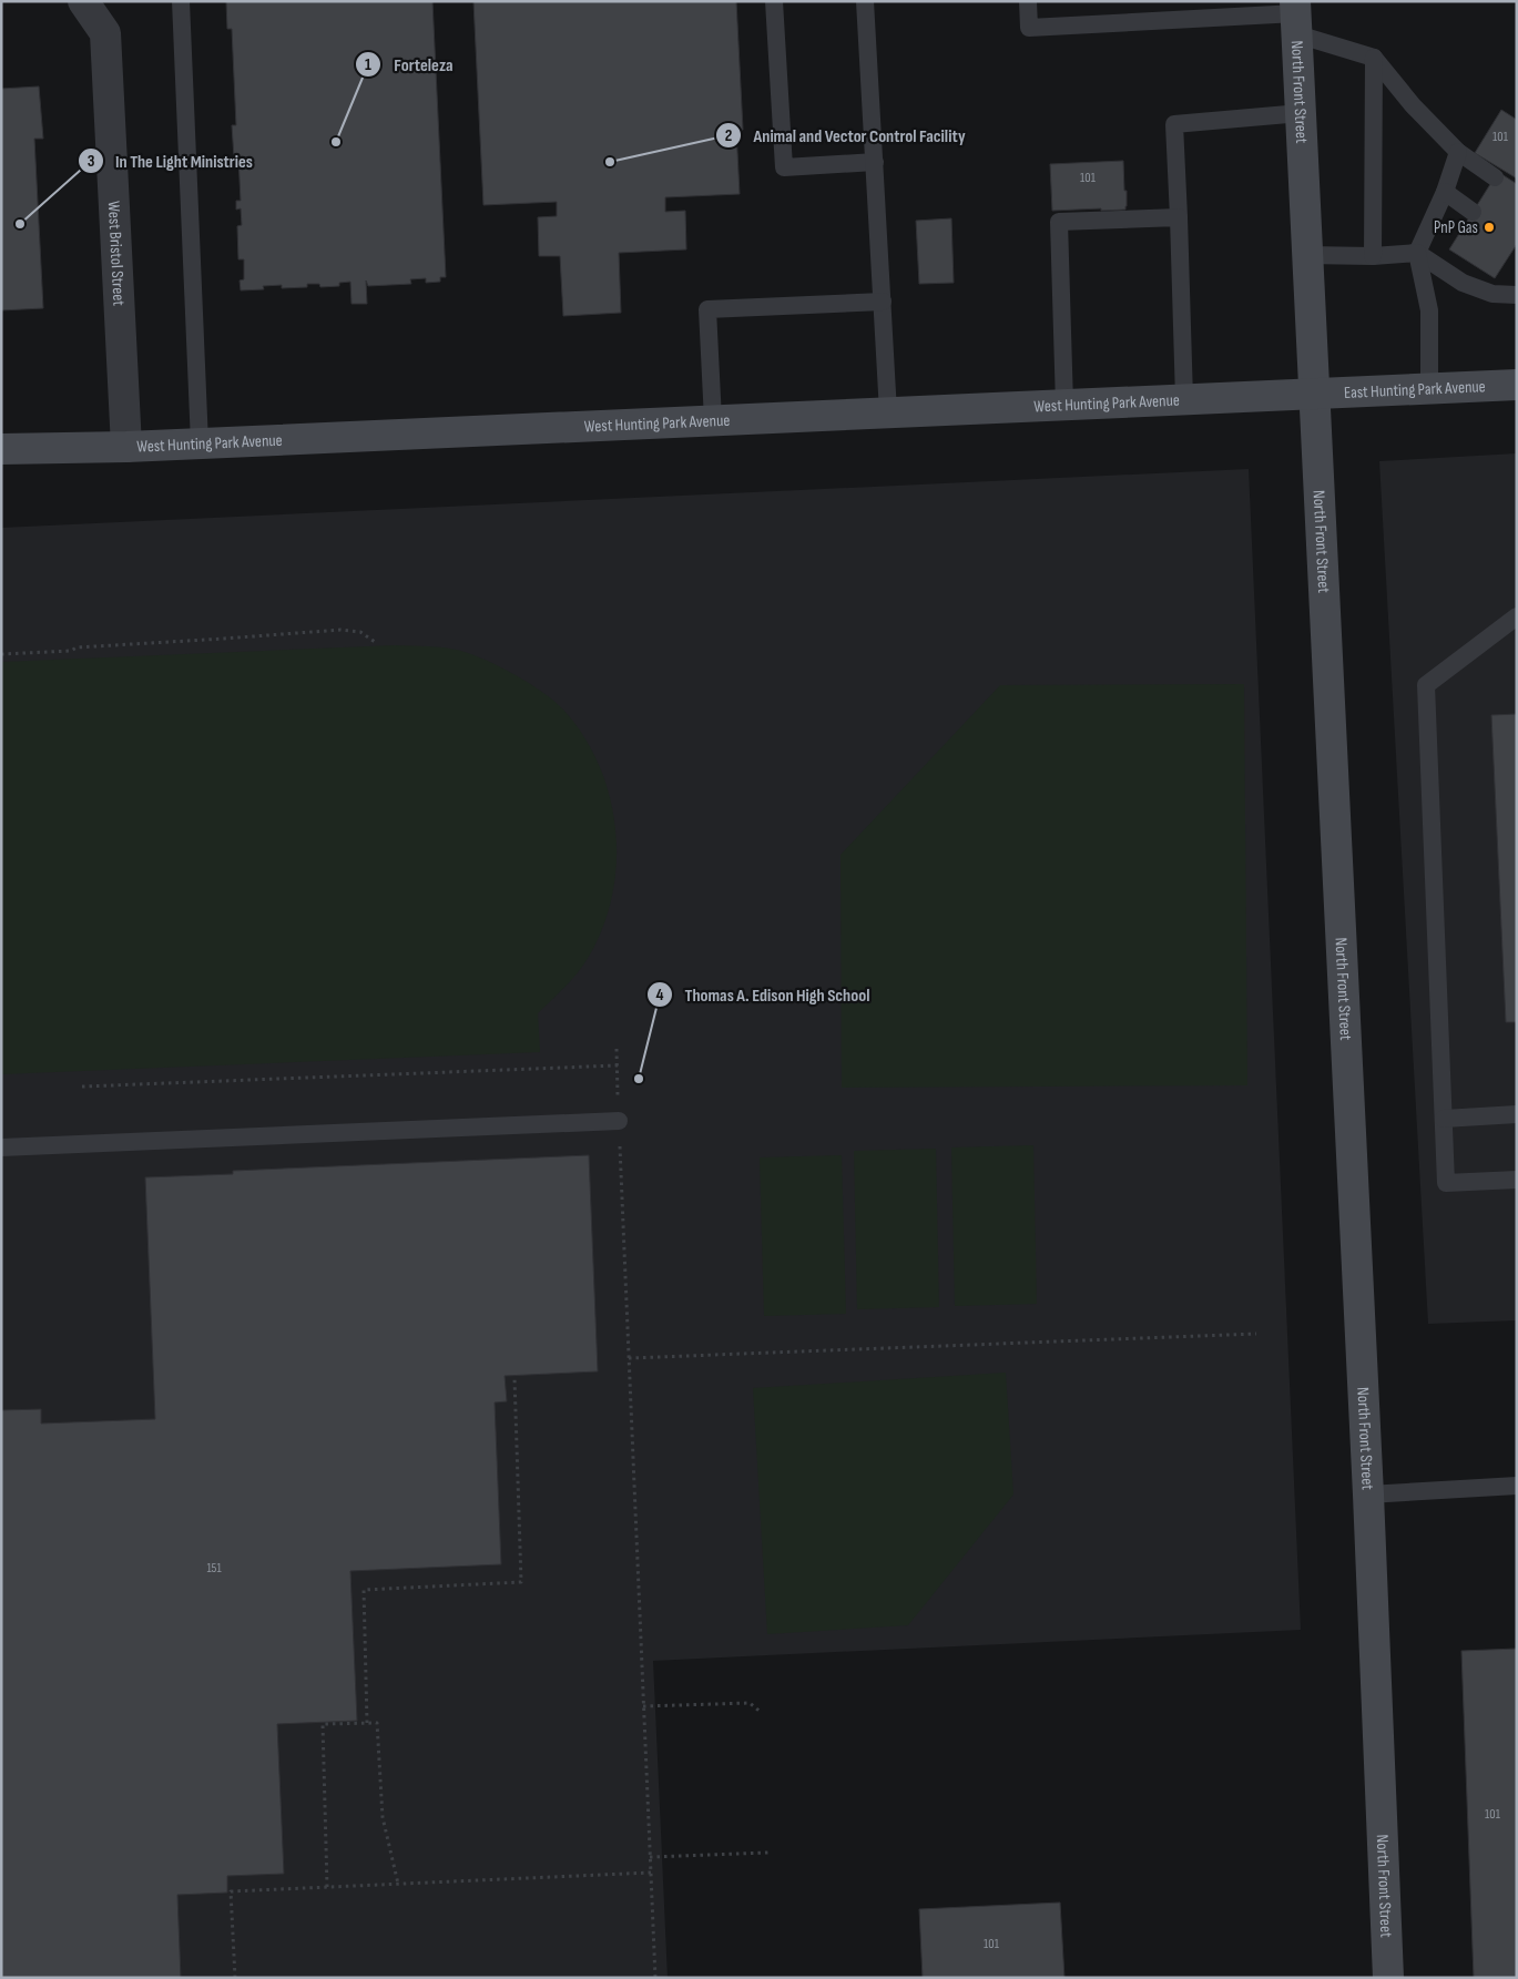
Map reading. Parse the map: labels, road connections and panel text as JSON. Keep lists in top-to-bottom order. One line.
{"streets":{"street":["North Front Street","West Bristol Street","East Hunting Park Avenue","West Hunting Park Avenue"]},"crossings":[["North Front Street","East Hunting Park Avenue"],["North Front Street","West Hunting Park Avenue"],["West Bristol Street","West Hunting Park Avenue"],["East Hunting Park Avenue","West Hunting Park Avenue"]],"places":["Forteleza","Animal and Vector Control Facility","In The Light Ministries","PnP Gas","Thomas A. Edison High School"],"house_numbers":["101","101","151","101","101"]}
